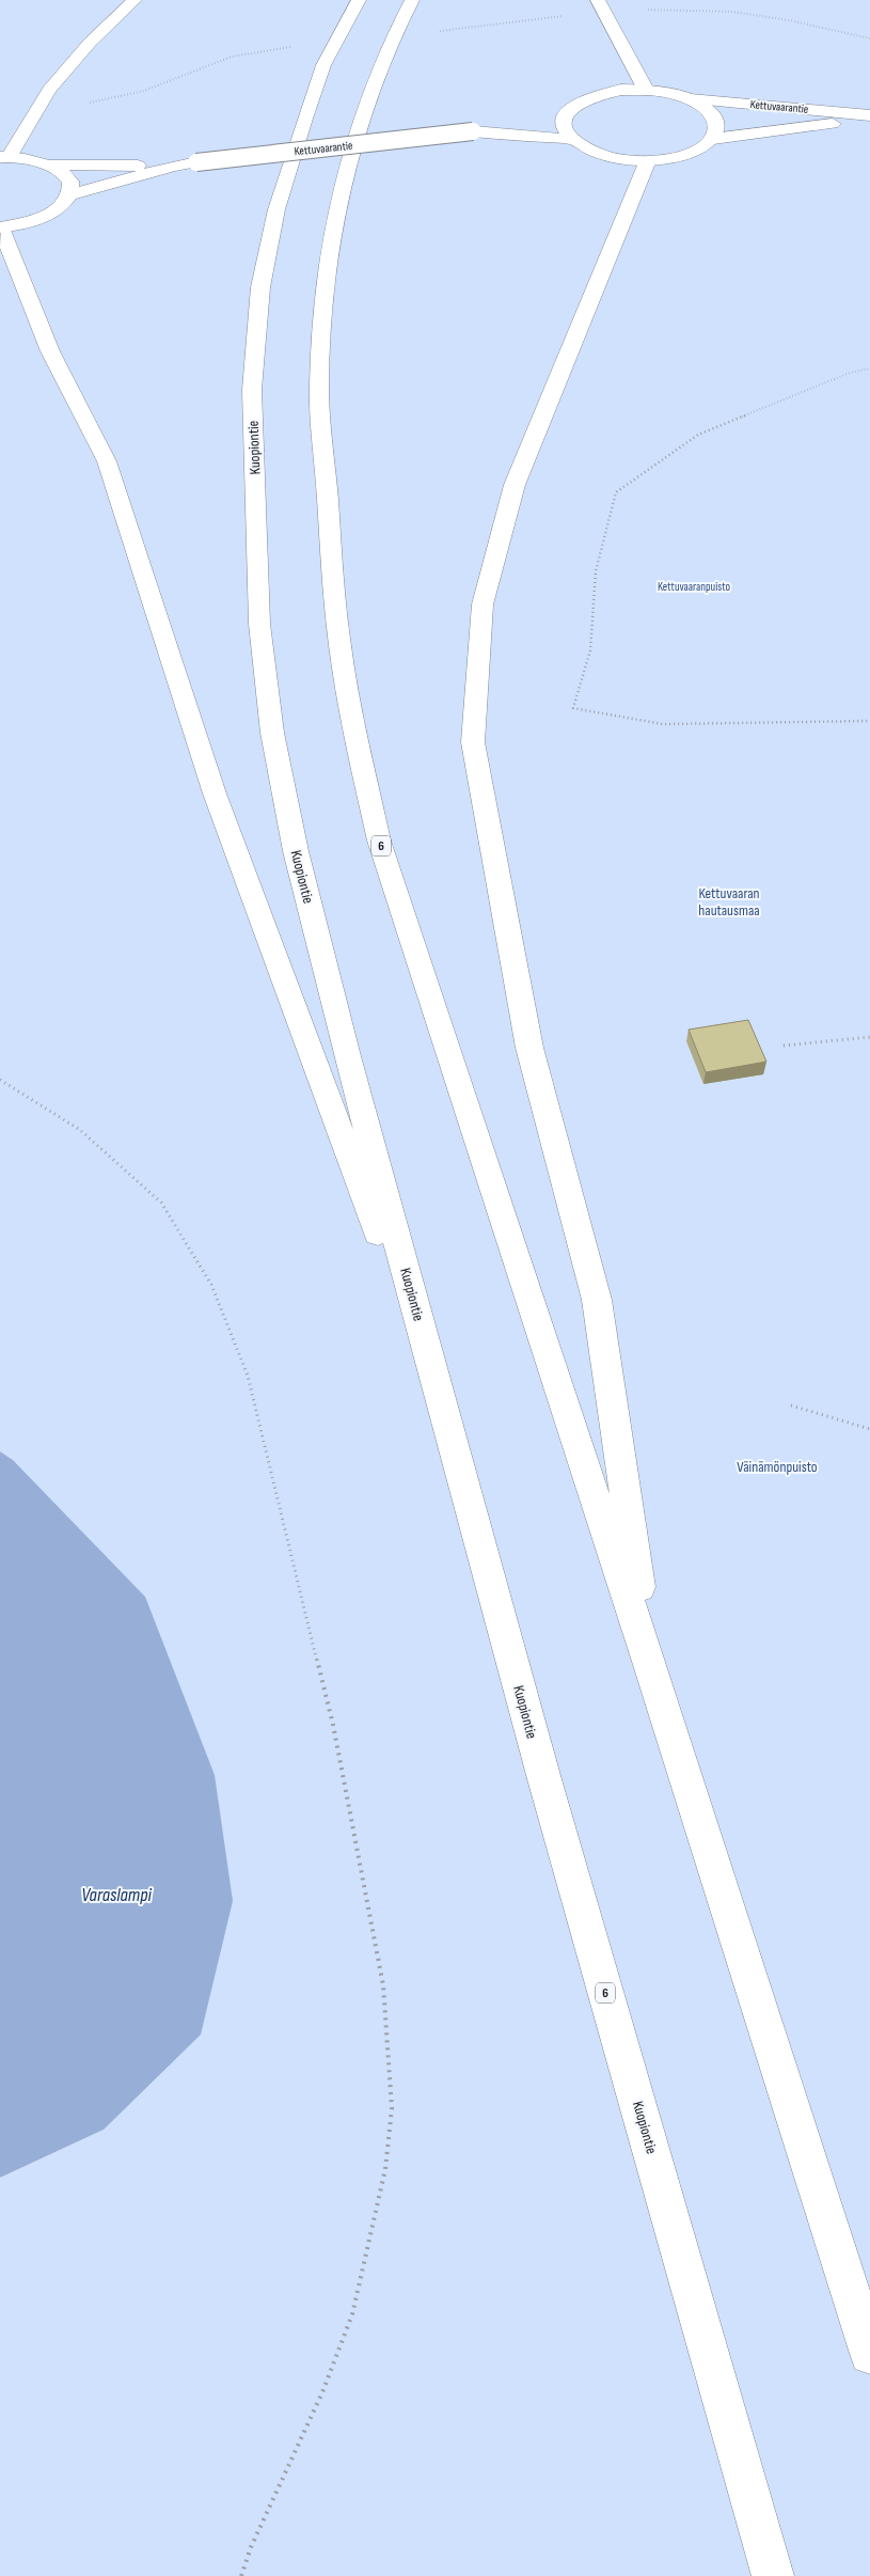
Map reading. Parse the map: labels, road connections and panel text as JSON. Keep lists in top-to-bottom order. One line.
{"streets":{"main road":["Kettuvaarantie","Kuopiontie","6"]},"water":["Varaslampi"],"parks":["Kettuvaaranpuisto","Kettuvaaran hautausmaa","Väinämönpuisto"]}
